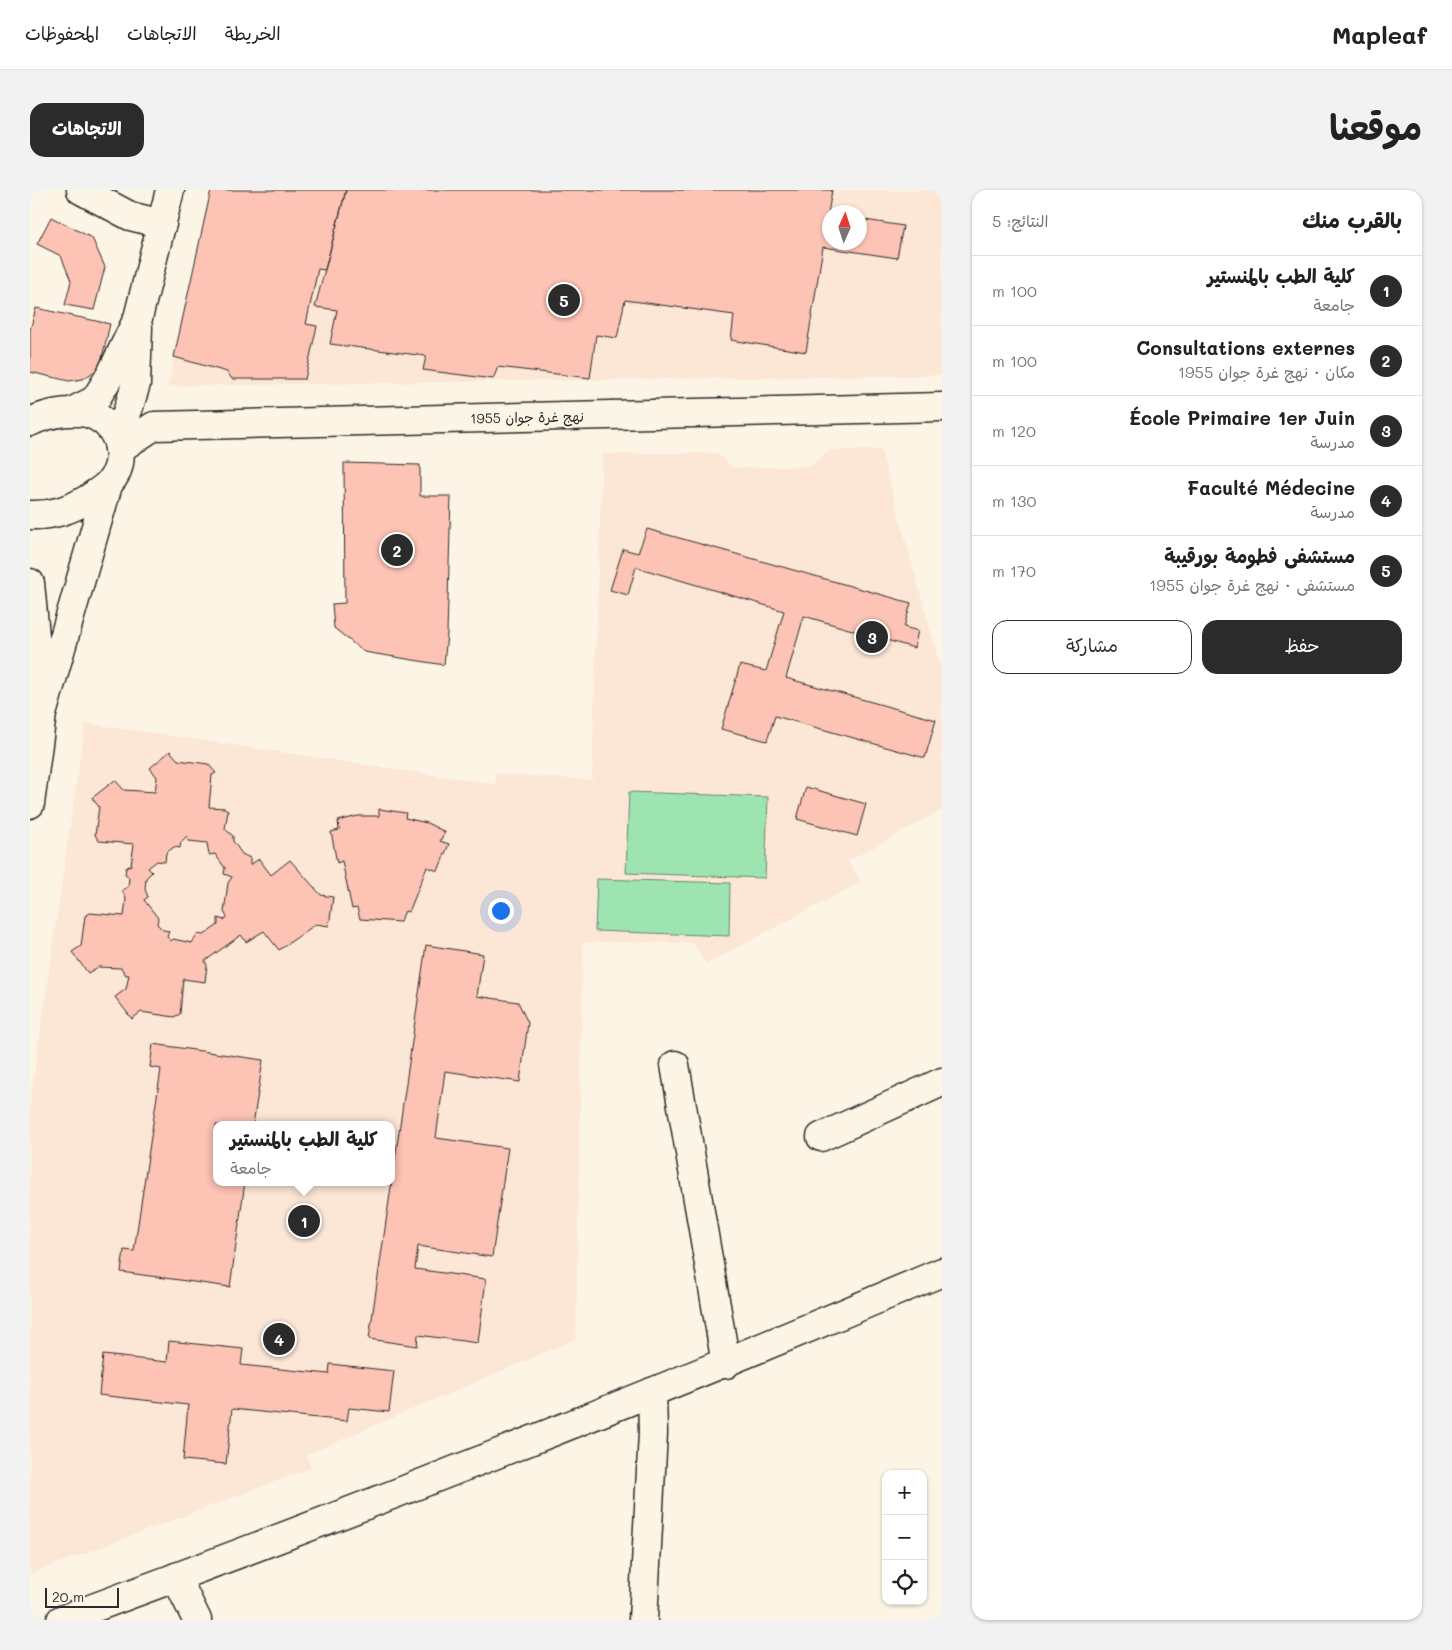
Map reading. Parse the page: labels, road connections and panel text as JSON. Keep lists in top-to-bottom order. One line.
{"streets":{"main road":["نهج غرة جوان 1955"]},"scale_bar":"20 m","north":"top","page":{"header":"Mapleaf","nav":["الخريطة","الاتجاهات","المحفوظات"],"title":"موقعنا","buttons":["الاتجاهات",["حفظ","مشاركة"]],"heading":["بالقرب منك","النتائج: 5"],"list":[{"mark":"1","name":"كلية الطب بالمنستير","note":"جامعة","value":"100 m"},{"mark":"2","name":"Consultations externes","note":"مكان · نهج غرة جوان 1955","value":"100 m"},{"mark":"3","name":"École Primaire 1er Juin","note":"مدرسة","value":"120 m"},{"mark":"4","name":"Faculté Médecine","note":"مدرسة","value":"130 m"},{"mark":"5","name":"مستشفى فطومة بورقيبة","note":"مستشفى · نهج غرة جوان 1955","value":"170 m"}],"pins":["5","2","3","1","4"],"popup":["كلية الطب بالمنستير","جامعة"],"map_buttons":["+","−"],"scale":"20 m"}}
